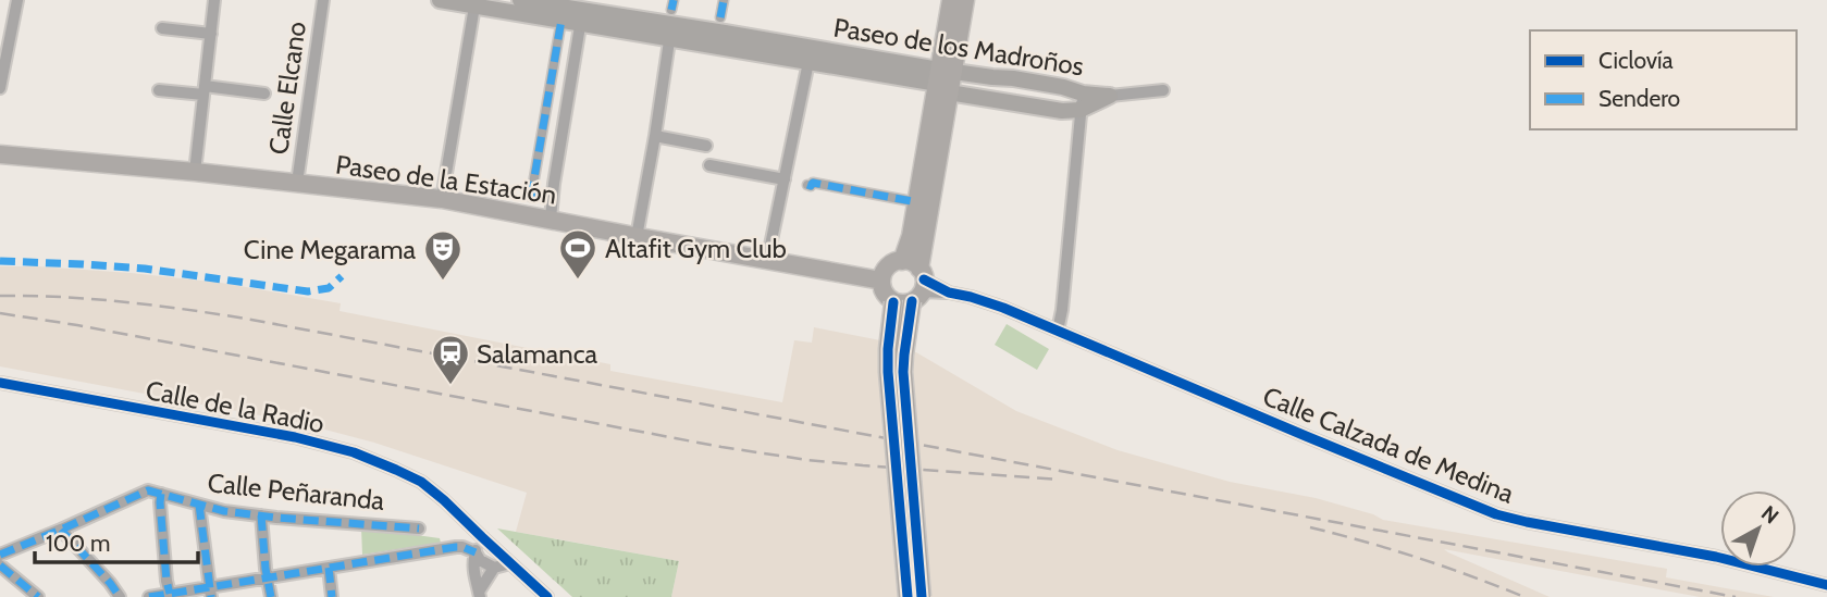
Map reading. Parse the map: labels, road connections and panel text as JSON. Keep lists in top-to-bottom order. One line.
{"streets":{"main road":["Paseo de los Madroños","Paseo de la Estación"],"street":["Calle Elcano","Calle de la Radio","Calle Calzada de Medina","Calle Peñaranda"]},"crossings":[["Calle Elcano","Paseo de la Estación"],["Paseo de la Estación","Calle Calzada de Medina"]],"places":{"sports":["Altafit Gym Club"],"theatre":["Cine Megarama"],"station":["Salamanca"]},"legend":["Ciclovía","Sendero"],"scale_bar":"100 m","north":"top right"}
